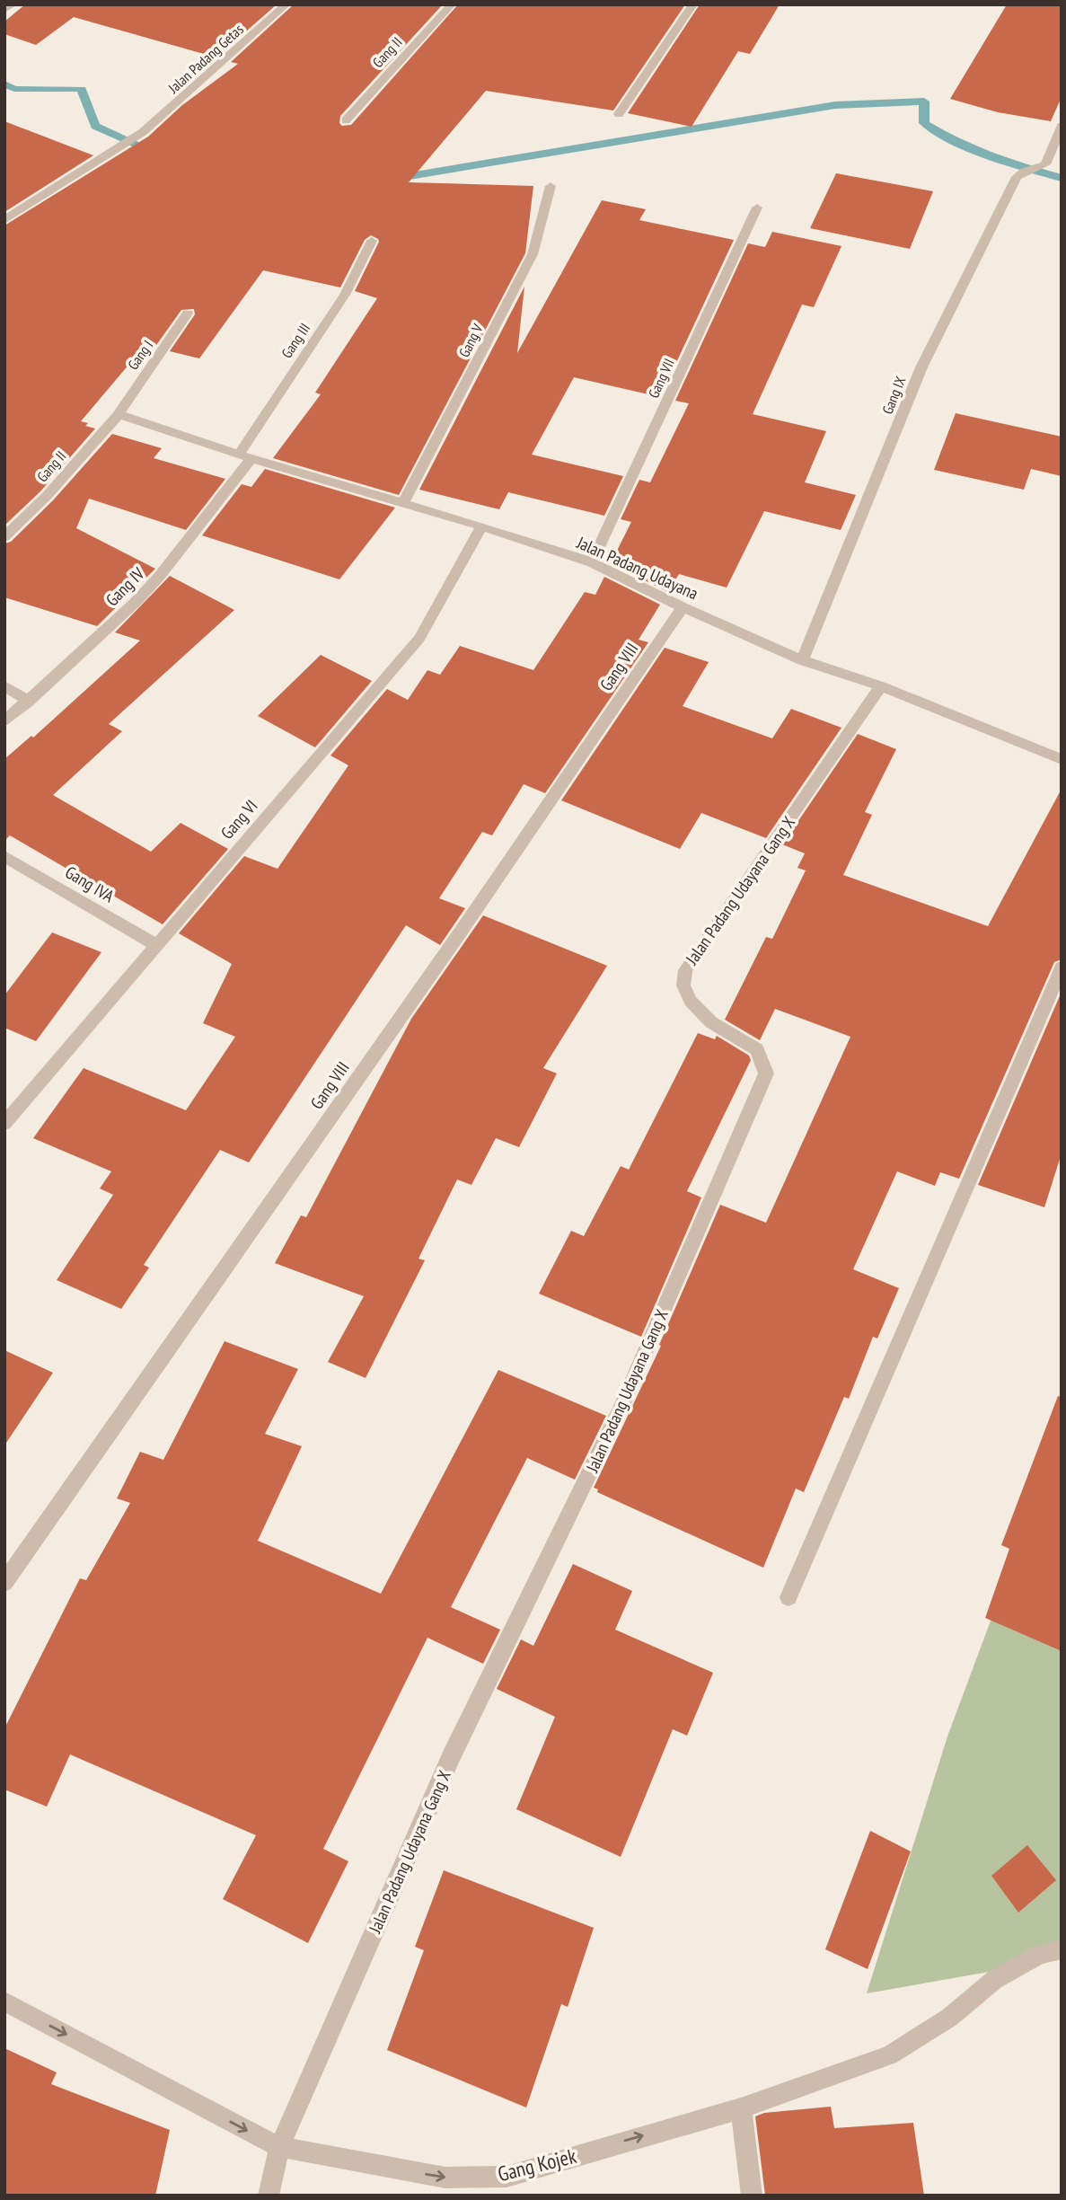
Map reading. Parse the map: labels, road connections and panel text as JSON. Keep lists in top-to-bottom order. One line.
{"streets":{"street":["Gang II","Jalan Padang Getas","Gang III","Gang V","Gang I","Gang VII","Gang IX","Jalan Padang Udayana","Gang IV","Gang VIII","Gang VI","Gang IVA","Jalan Padang Udayana Gang X","Gang Kojek"]},"crossings":[["Gang II","Gang I"],["Gang II","Jalan Padang Udayana"],["Gang III","Jalan Padang Udayana"],["Gang III","Gang IV"],["Gang V","Jalan Padang Udayana"],["Gang I","Jalan Padang Udayana"],["Gang VII","Jalan Padang Udayana"],["Gang IX","Jalan Padang Udayana"],["Jalan Padang Udayana","Gang IV"],["Jalan Padang Udayana","Gang VIII"],["Jalan Padang Udayana","Gang VI"],["Jalan Padang Udayana","Jalan Padang Udayana Gang X"],["Gang VI","Gang IVA"],["Jalan Padang Udayana Gang X","Gang Kojek"]],"one_way":["Gang Kojek"]}
